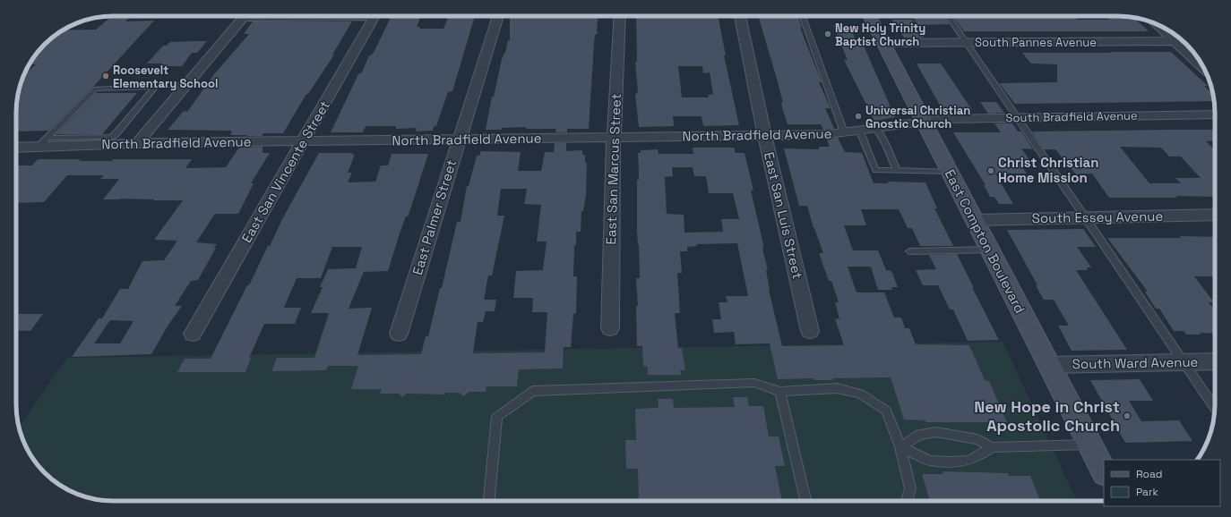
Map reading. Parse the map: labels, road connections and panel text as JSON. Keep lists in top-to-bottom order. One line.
{"streets":{"main road":["East Compton Boulevard"],"street":["South Pannes Avenue","South Bradfield Avenue","North Bradfield Avenue","East San Marcus Street","East San Vincente Street","East San Luis Street","East Palmer Street","South Essey Avenue","South Ward Avenue"]},"crossings":[["South Pannes Avenue","East Compton Boulevard"],["South Bradfield Avenue","North Bradfield Avenue"],["South Bradfield Avenue","East Compton Boulevard"],["North Bradfield Avenue","East San Marcus Street"],["North Bradfield Avenue","East San Vincente Street"],["North Bradfield Avenue","East San Luis Street"],["North Bradfield Avenue","East Palmer Street"],["North Bradfield Avenue","East Compton Boulevard"],["South Essey Avenue","East Compton Boulevard"],["East Compton Boulevard","South Ward Avenue"]],"places":["New Holy Trinity Baptist Church","Roosevelt Elementary School","Universal Christian Gnostic Church","Christ Christian Home Mission","New Hope in Christ Apostolic Church"],"legend":["Road","Park"]}
